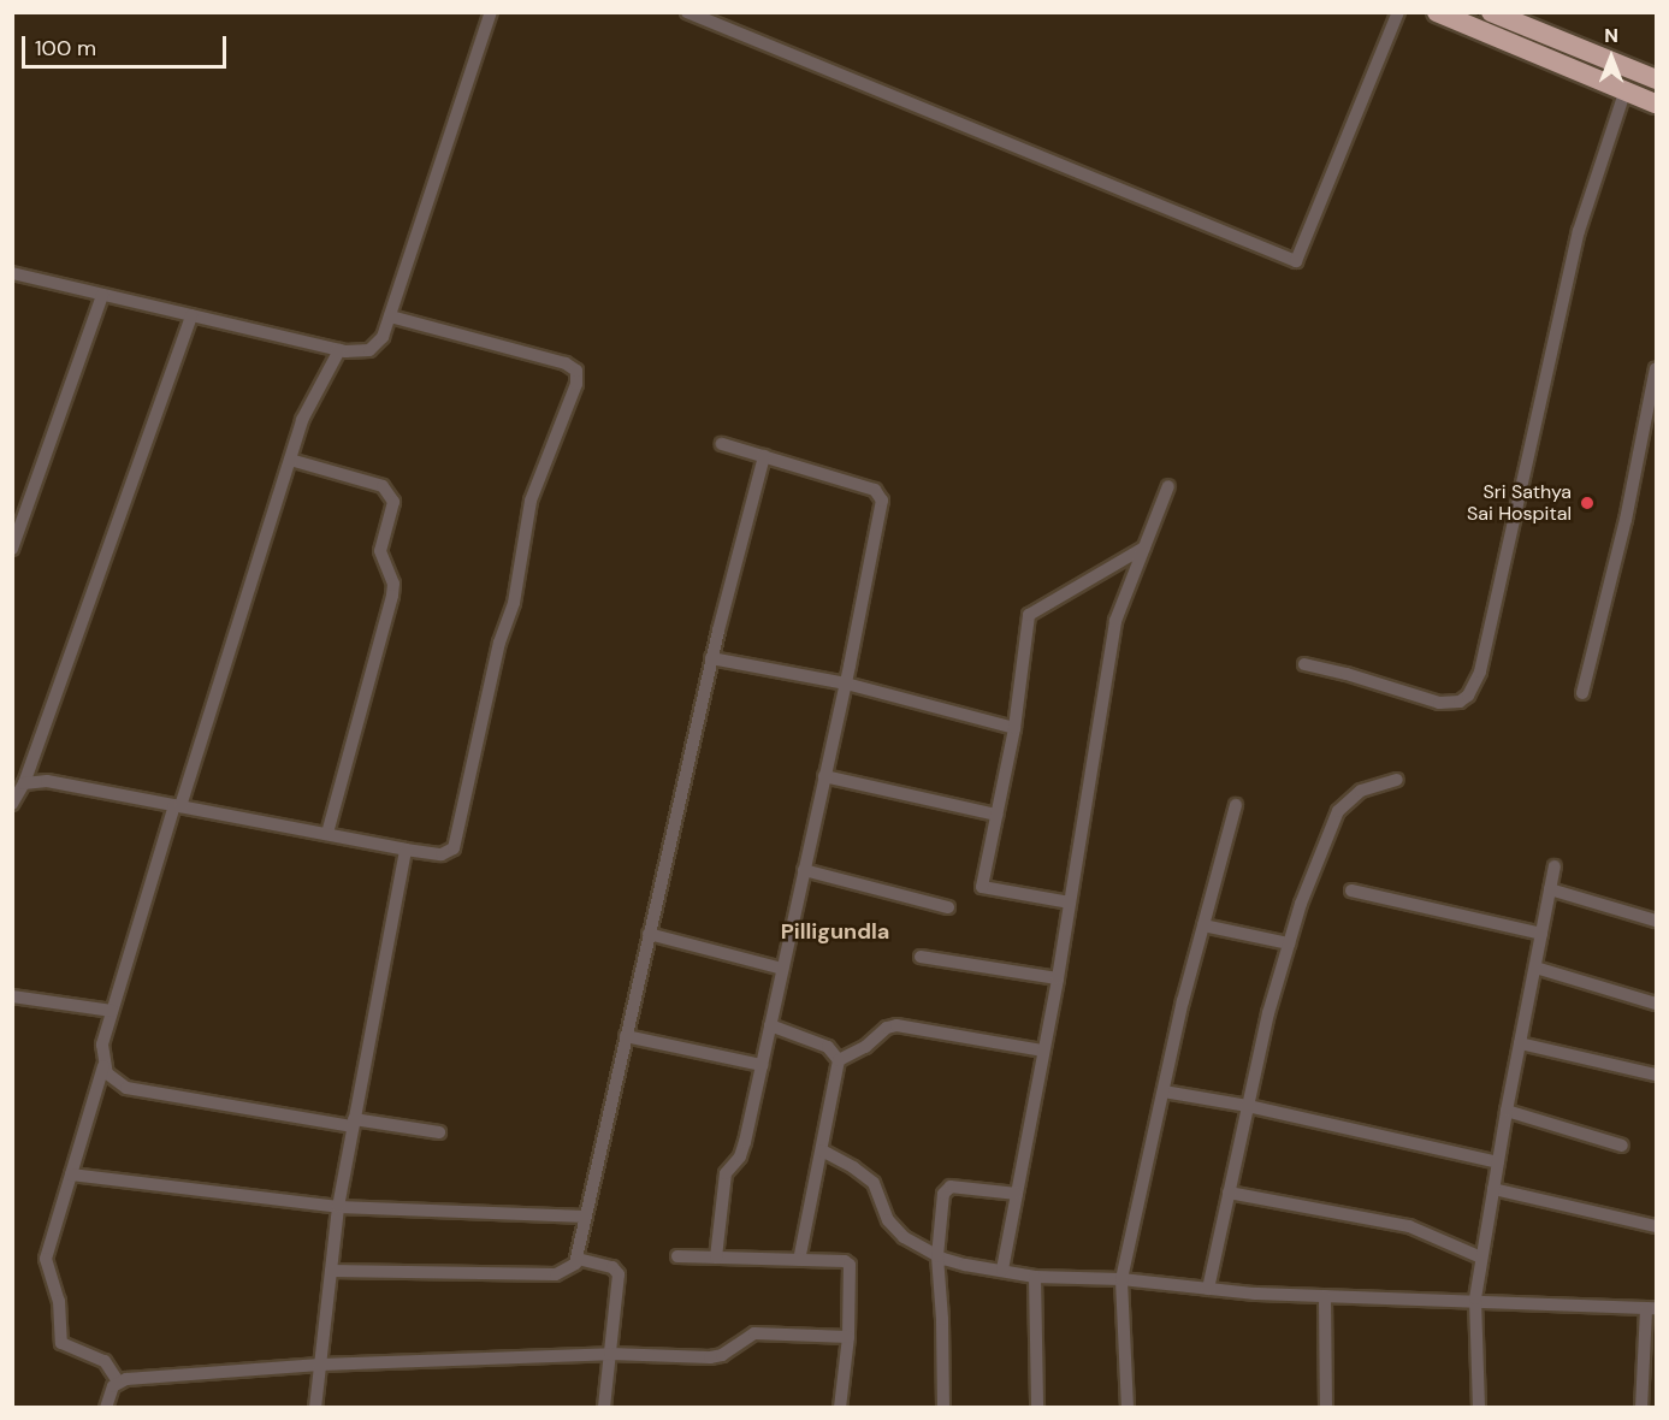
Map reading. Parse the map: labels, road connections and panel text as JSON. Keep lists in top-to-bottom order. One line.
{"districts":["Pilligundla"],"places":["Sri Sathya Sai Hospital"],"scale_bar":"100 m","north":"top"}
